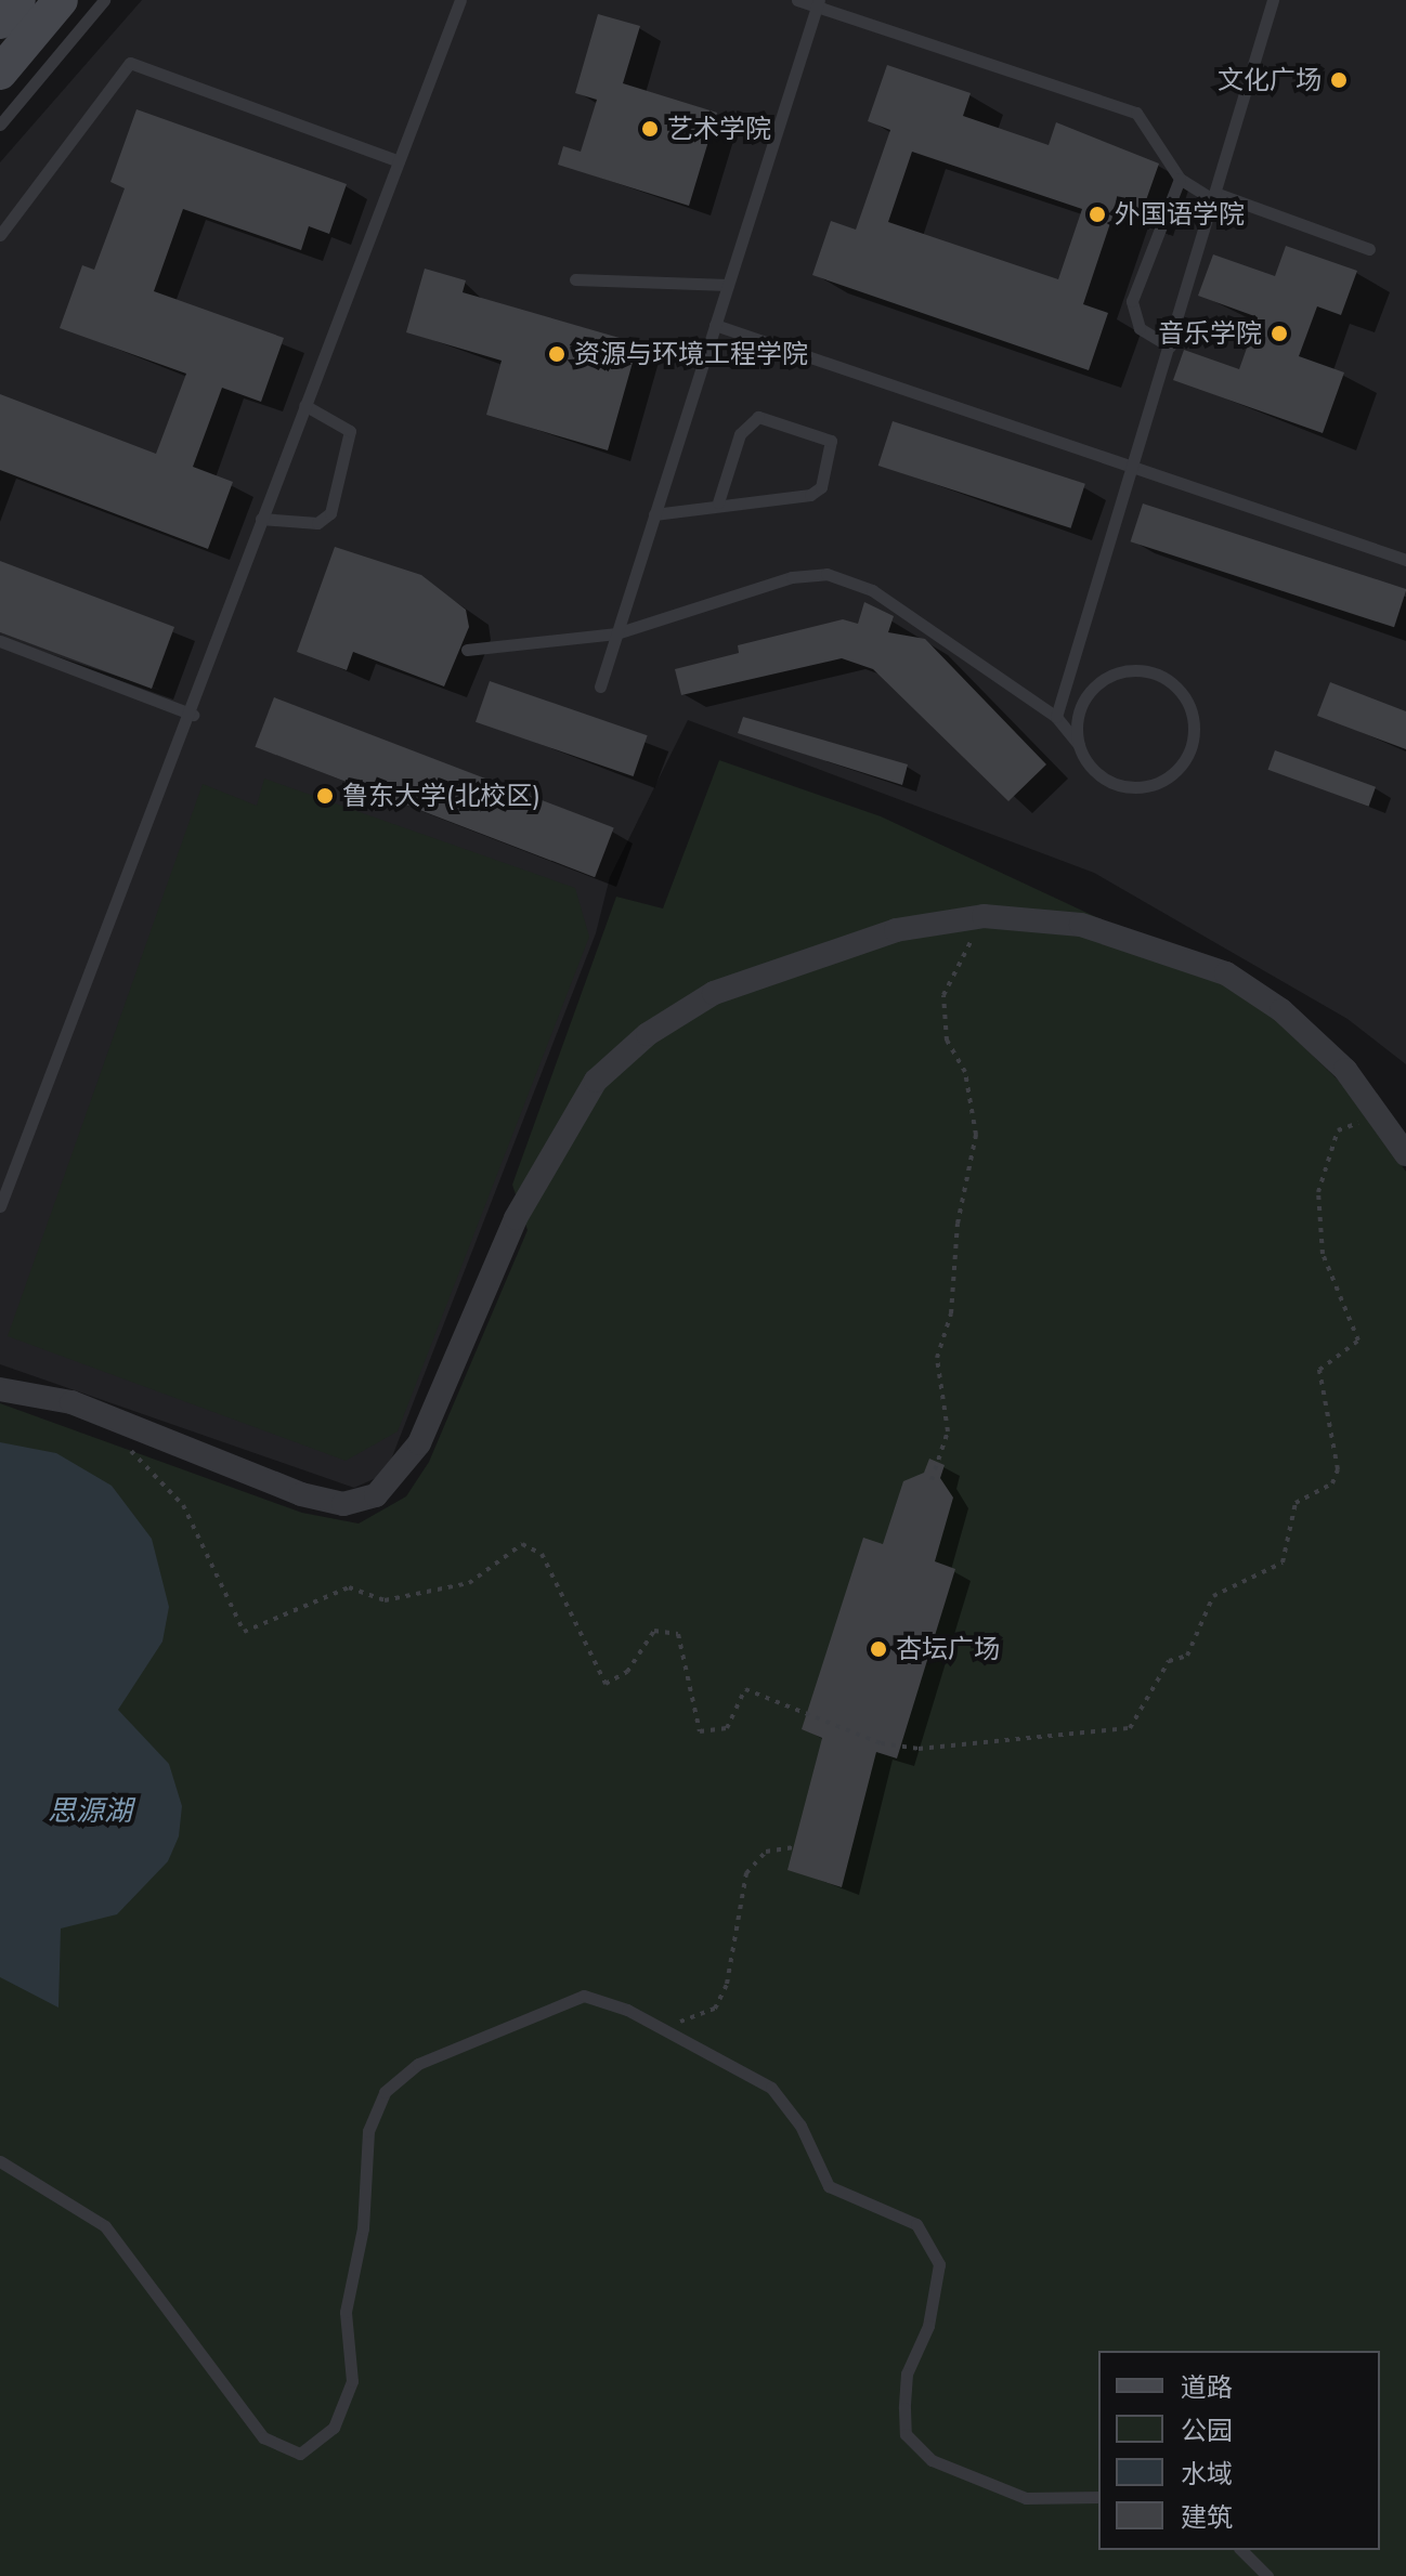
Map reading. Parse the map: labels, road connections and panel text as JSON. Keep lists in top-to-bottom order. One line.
{"water":["思源湖"],"places":["文化广场","艺术学院","外国语学院","音乐学院","资源与环境工程学院","鲁东大学(北校区)","杏坛广场"],"legend":["道路","公园","水域","建筑"]}
